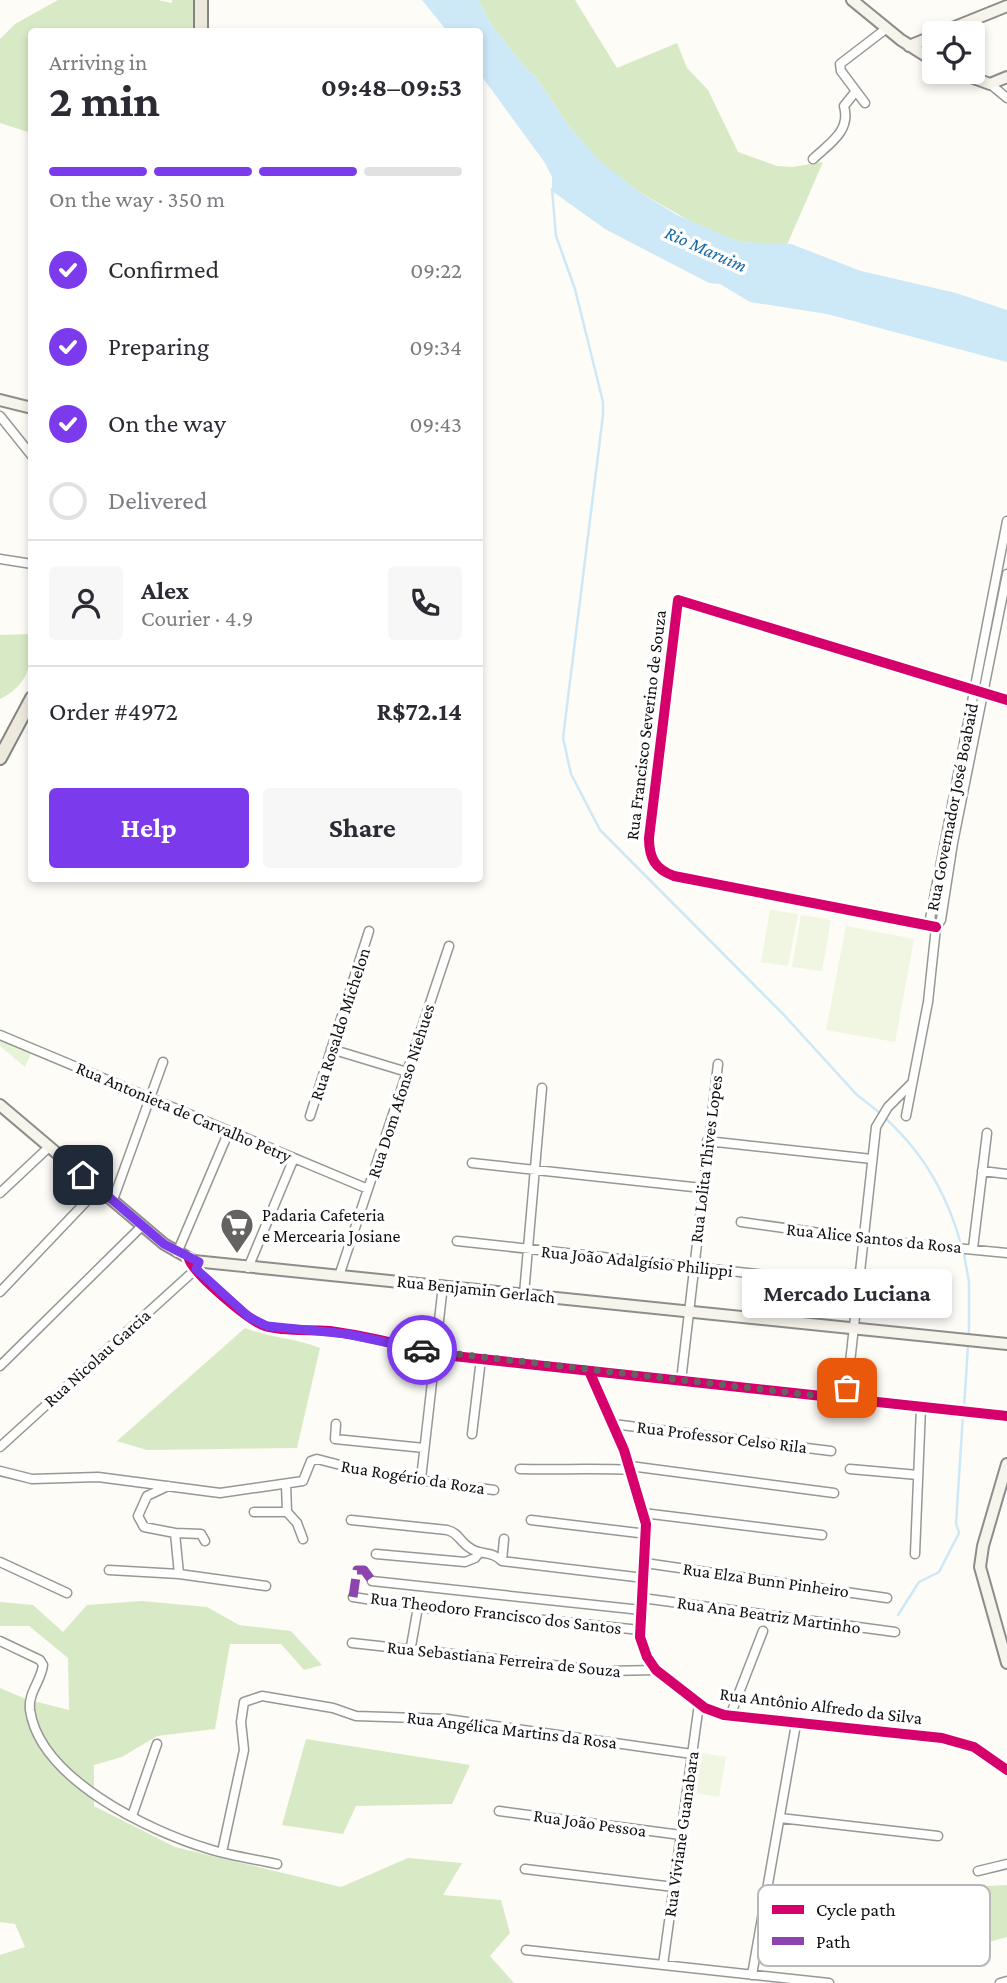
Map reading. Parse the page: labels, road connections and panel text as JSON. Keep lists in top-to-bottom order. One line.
{"streets":{"street":["Rua Francisco Severino de Souza","Rua Governador José Boabaid","Rua Rosaldo Michelon","Rua Dom Afonso Niehues","Rua Antonieta de Carvalho Petry","Rua Lolita Thives Lopes","Rua Alice Santos da Rosa","Rua João Adalgísio Philippi","Rua Benjamin Gerlach","Rua Nicolau Garcia","Rua Professor Celso Rila","Rua Rogério da Roza","Rua Elza Bunn Pinheiro","Rua Theodoro Francisco dos Santos","Rua Ana Beatriz Martinho","Rua Sebastiana Ferreira de Souza","Rua Antônio Alfredo da Silva","Rua Angélica Martins da Rosa","Rua João Pessoa","Rua Viviane Guanabara"]},"crossings":[["Rua Francisco Severino de Souza","Rua Governador José Boabaid"],["Rua Dom Afonso Niehues","Rua Antonieta de Carvalho Petry"],["Rua Dom Afonso Niehues","Rua Benjamin Gerlach"],["Rua Lolita Thives Lopes","Rua João Adalgísio Philippi"],["Rua Lolita Thives Lopes","Rua Benjamin Gerlach"],["Rua Benjamin Gerlach","Rua Nicolau Garcia"],["Rua Professor Celso Rila","Rua Antônio Alfredo da Silva"],["Rua Elza Bunn Pinheiro","Rua Antônio Alfredo da Silva"],["Rua Theodoro Francisco dos Santos","Rua Antônio Alfredo da Silva"],["Rua Ana Beatriz Martinho","Rua Antônio Alfredo da Silva"],["Rua Sebastiana Ferreira de Souza","Rua Antônio Alfredo da Silva"],["Rua Antônio Alfredo da Silva","Rua Viviane Guanabara"],["Rua Angélica Martins da Rosa","Rua Viviane Guanabara"],["Rua João Pessoa","Rua Viviane Guanabara"]],"water":["Rio Maruim"],"places":{"supermarket":["Padaria Cafeteria e Mercearia Josiane"],"other":["Mercado Luciana"]},"legend":["Cycle path","Path"],"page":{"heading":["2 min","Arriving in","09:48–09:53"],"panel":["Alex","Courier · 4.9","Order #4972","R$72.14"],"bar":"On the way · 350 m","list":[["Confirmed","09:22"],["Preparing","09:34"],["On the way","09:43"],"Delivered"],"buttons":["Help","Share"],"bubble":"Mercado Luciana"}}
